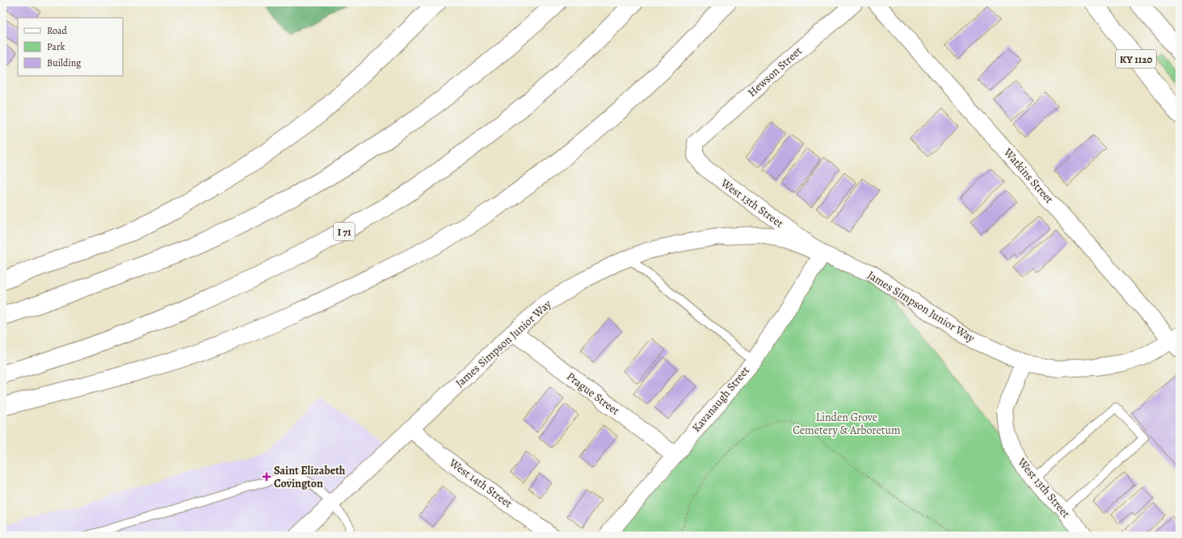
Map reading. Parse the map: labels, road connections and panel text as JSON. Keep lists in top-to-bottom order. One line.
{"streets":{"main road":["KY 1120","I 71"],"street":["Hewson Street","Watkins Street","West 13th Street","James Simpson Junior Way","Prague Street","Kavanaugh Street","West 14th Street"]},"crossings":[["Hewson Street","West 13th Street"],["Watkins Street","James Simpson Junior Way"],["West 13th Street","James Simpson Junior Way"],["West 13th Street","Kavanaugh Street"],["James Simpson Junior Way","Prague Street"],["James Simpson Junior Way","Kavanaugh Street"],["James Simpson Junior Way","West 14th Street"],["Prague Street","Kavanaugh Street"]],"parks":["Linden Grove Cemetery & Arboretum"],"places":{"health":["Saint Elizabeth Covington"]},"legend":["Road","Park","Building"]}
